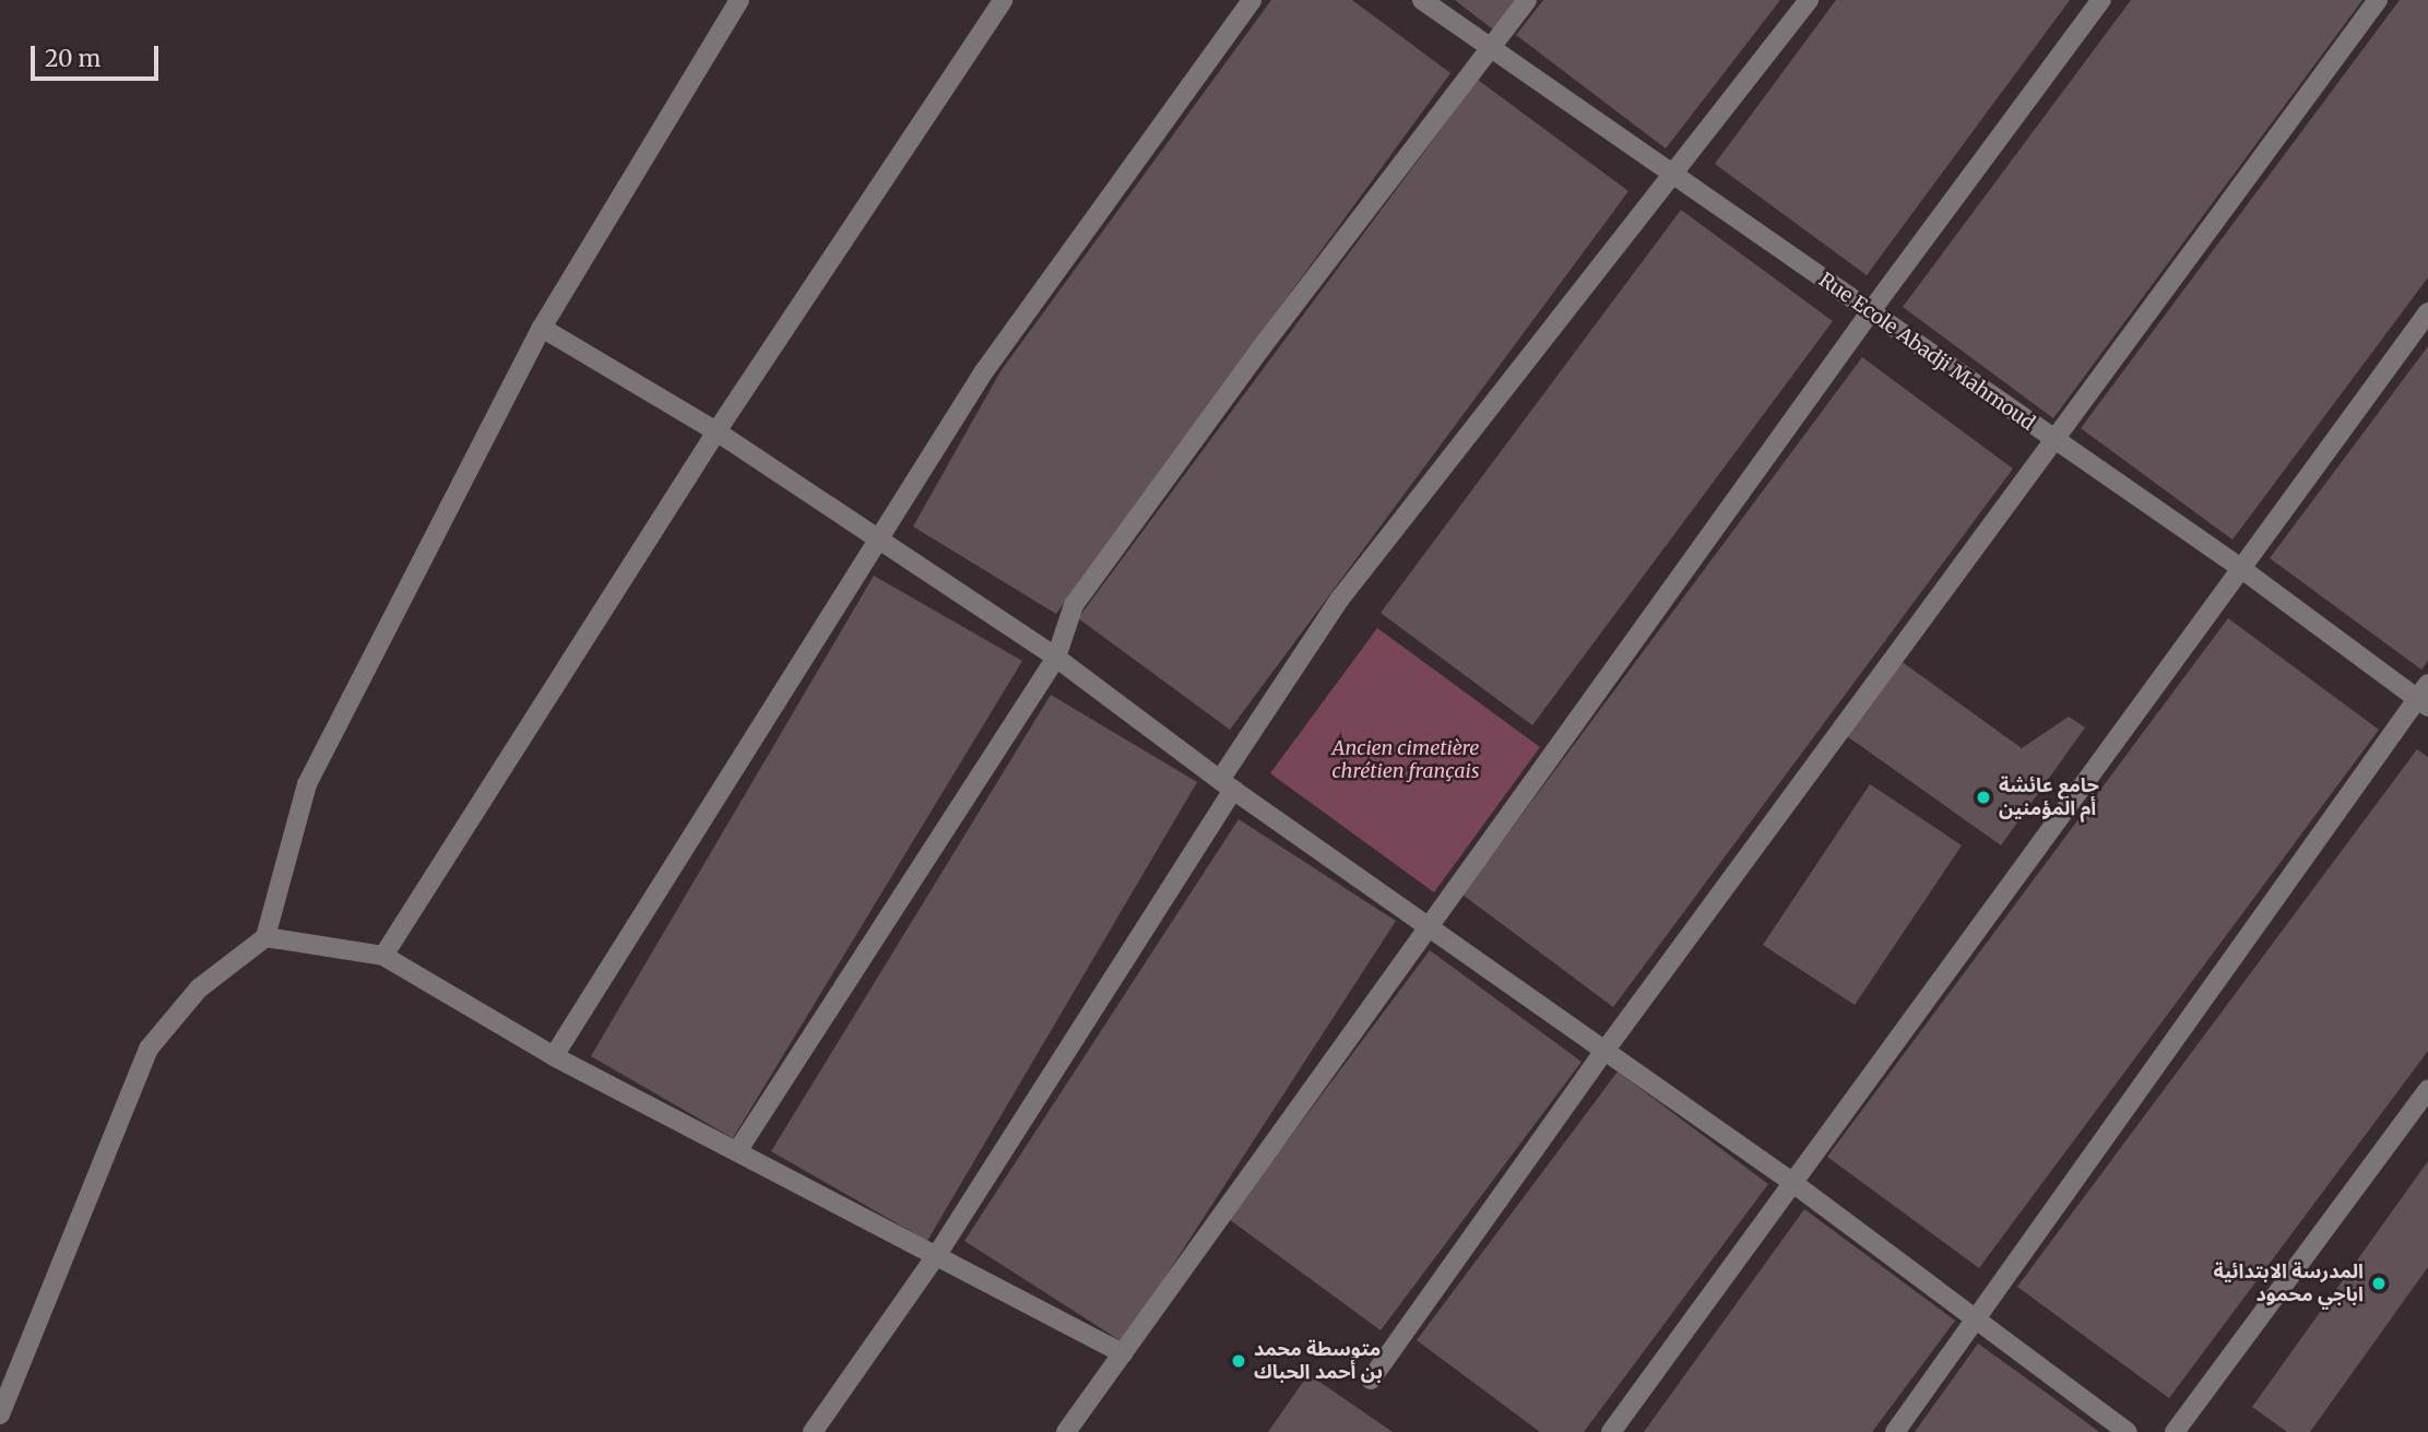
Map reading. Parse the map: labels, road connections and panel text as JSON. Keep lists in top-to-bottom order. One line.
{"streets":{"street":["Rue Ecole Abadji Mahmoud"]},"parks":["Ancien cimetière chrétien français"],"places":["جامع عائشة أم المؤمنين","المدرسة الابتدائية اباجي محمود","متوسطة محمد بن أحمد الحباك"],"scale_bar":"20 m"}
